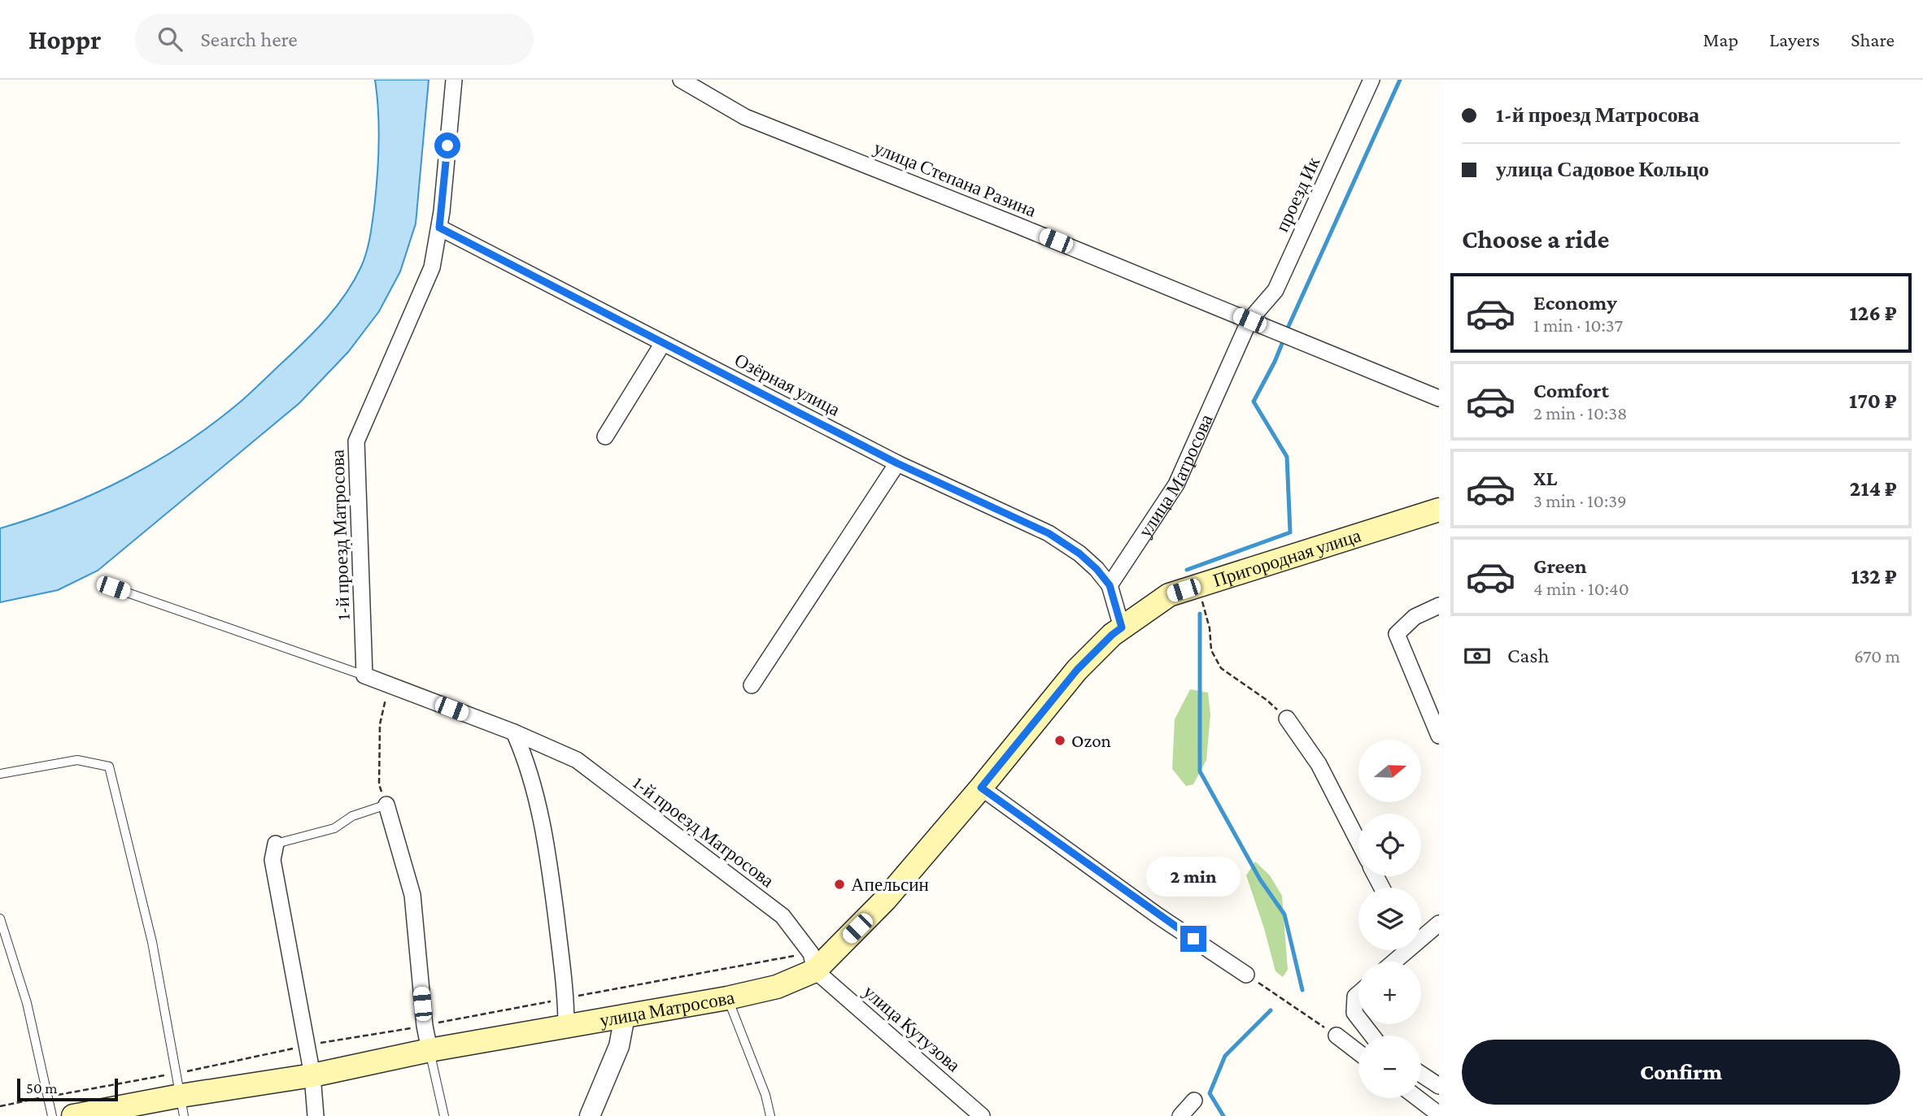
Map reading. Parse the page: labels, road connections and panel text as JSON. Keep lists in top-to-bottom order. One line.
{"streets":{"main road":["улица Матросова","Пригородная улица"],"street":["улица Степана Разина","проезд Ик","Озёрная улица","1-й проезд Матросова","улица Кутузова"]},"crossings":[["улица Степана Разина","проезд Ик"],["улица Степана Разина","улица Матросова"],["проезд Ик","улица Матросова"],["Озёрная улица","улица Матросова"],["Озёрная улица","1-й проезд Матросова"],["улица Матросова","1-й проезд Матросова"],["улица Матросова","Пригородная улица"],["улица Матросова","улица Кутузова"],["1-й проезд Матросова","улица Кутузова"]],"places":["Ozon","Апельсин"],"scale_bar":"50 m","north":"right","page":{"header":"Hoppr","search":"Search here","nav":["Map","Layers","Share"],"banner":["1-й проезд Матросова","улица Садовое Кольцо"],"heading":"Choose a ride","list":[{"name":"Economy","note":"1 min · 10:37","value":"126 ₽"},{"name":"Comfort","note":"2 min · 10:38","value":"170 ₽"},{"name":"XL","note":"3 min · 10:39","value":"214 ₽"},{"name":"Green","note":"4 min · 10:40","value":"132 ₽"}],"pay":["Cash","670 m"],"map_buttons":["+","−"],"bubble":"2 min","buttons":"Confirm","scale":"50 m"}}
